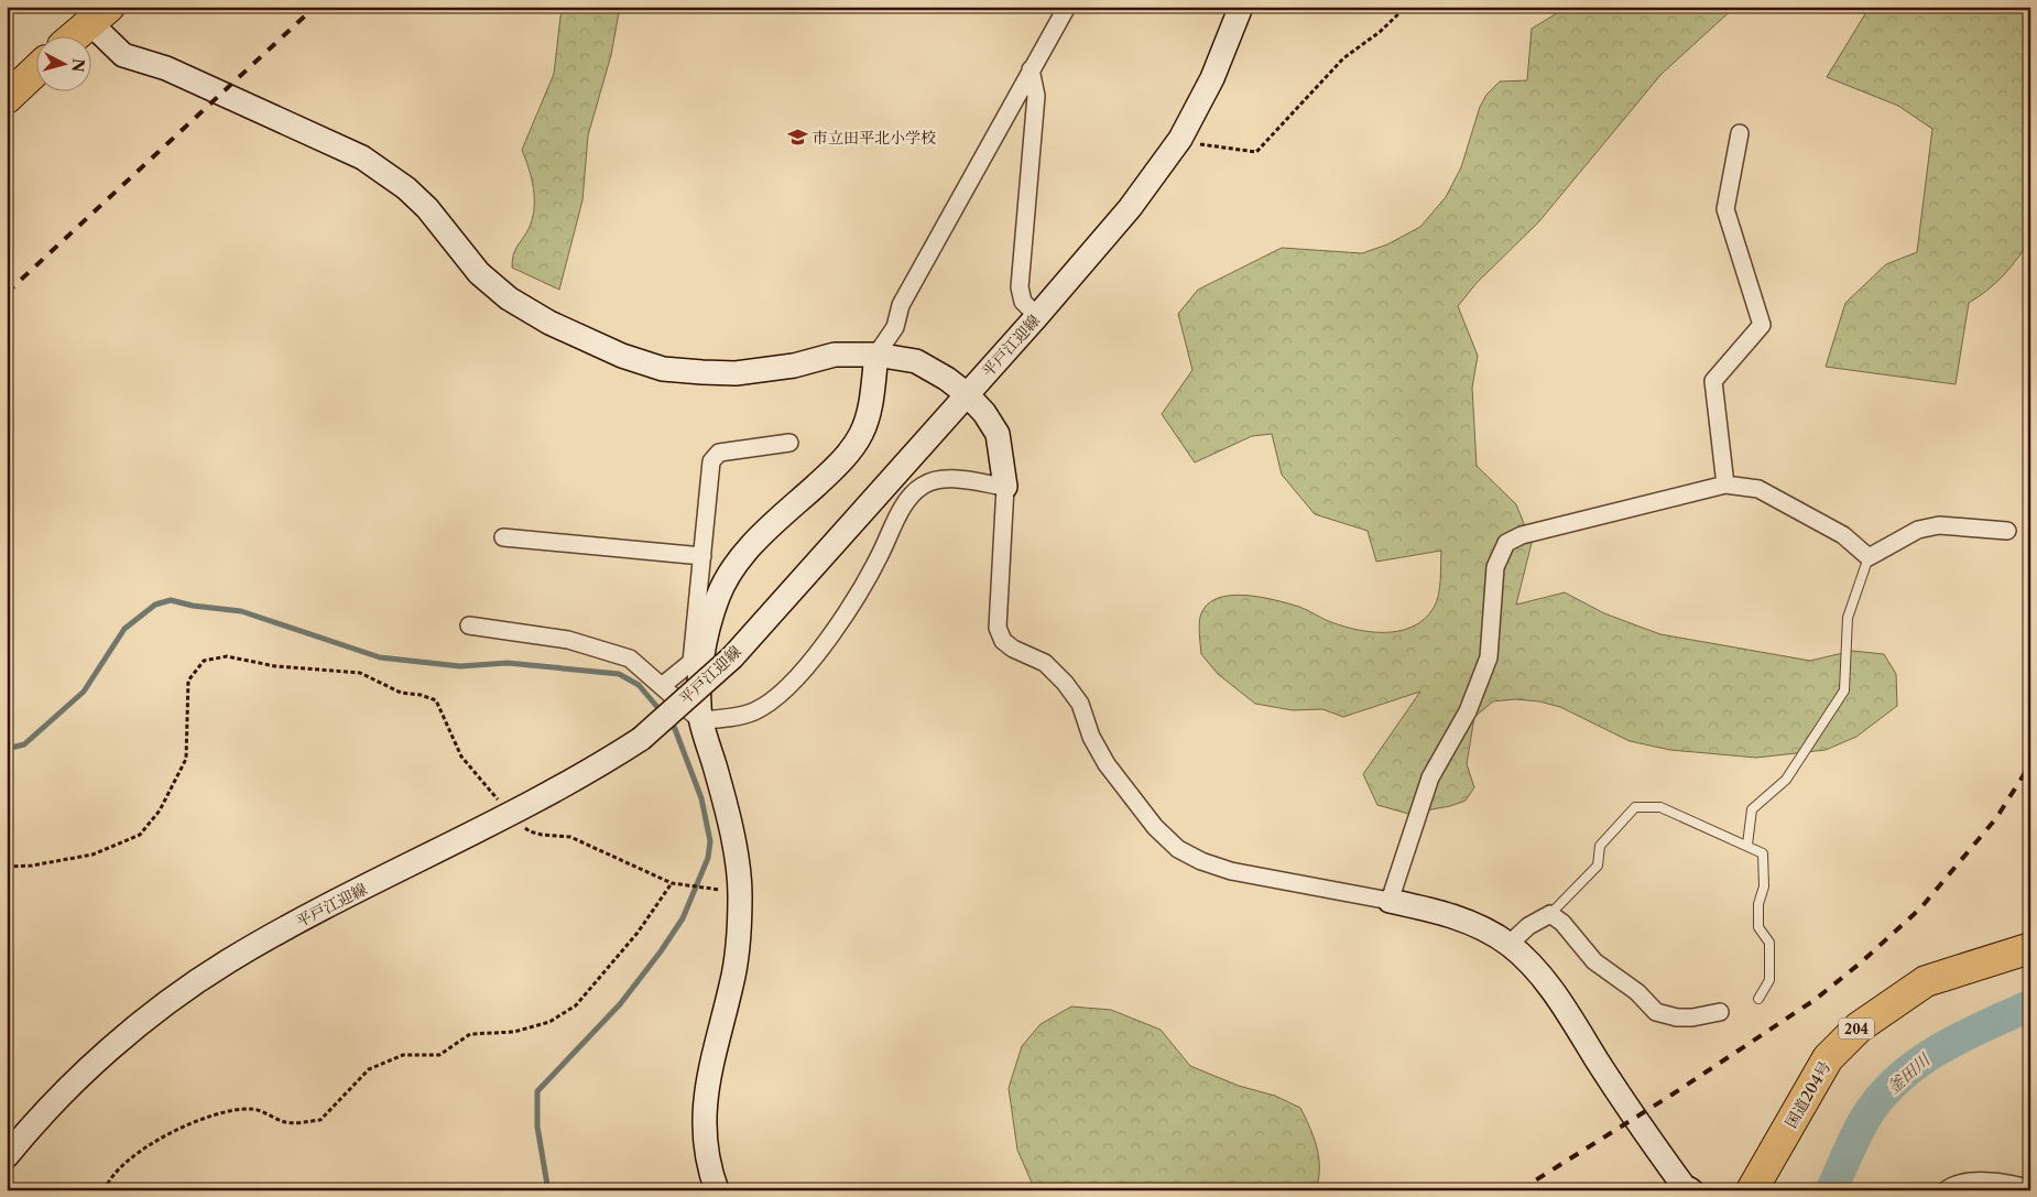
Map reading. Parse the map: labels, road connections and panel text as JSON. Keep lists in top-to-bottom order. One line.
{"streets":{"highway":["204","国道204号"],"street":["平戸江迎線"]},"water":["釜田川"],"places":{"school or university":["市立田平北小学校"]},"north":"right"}
